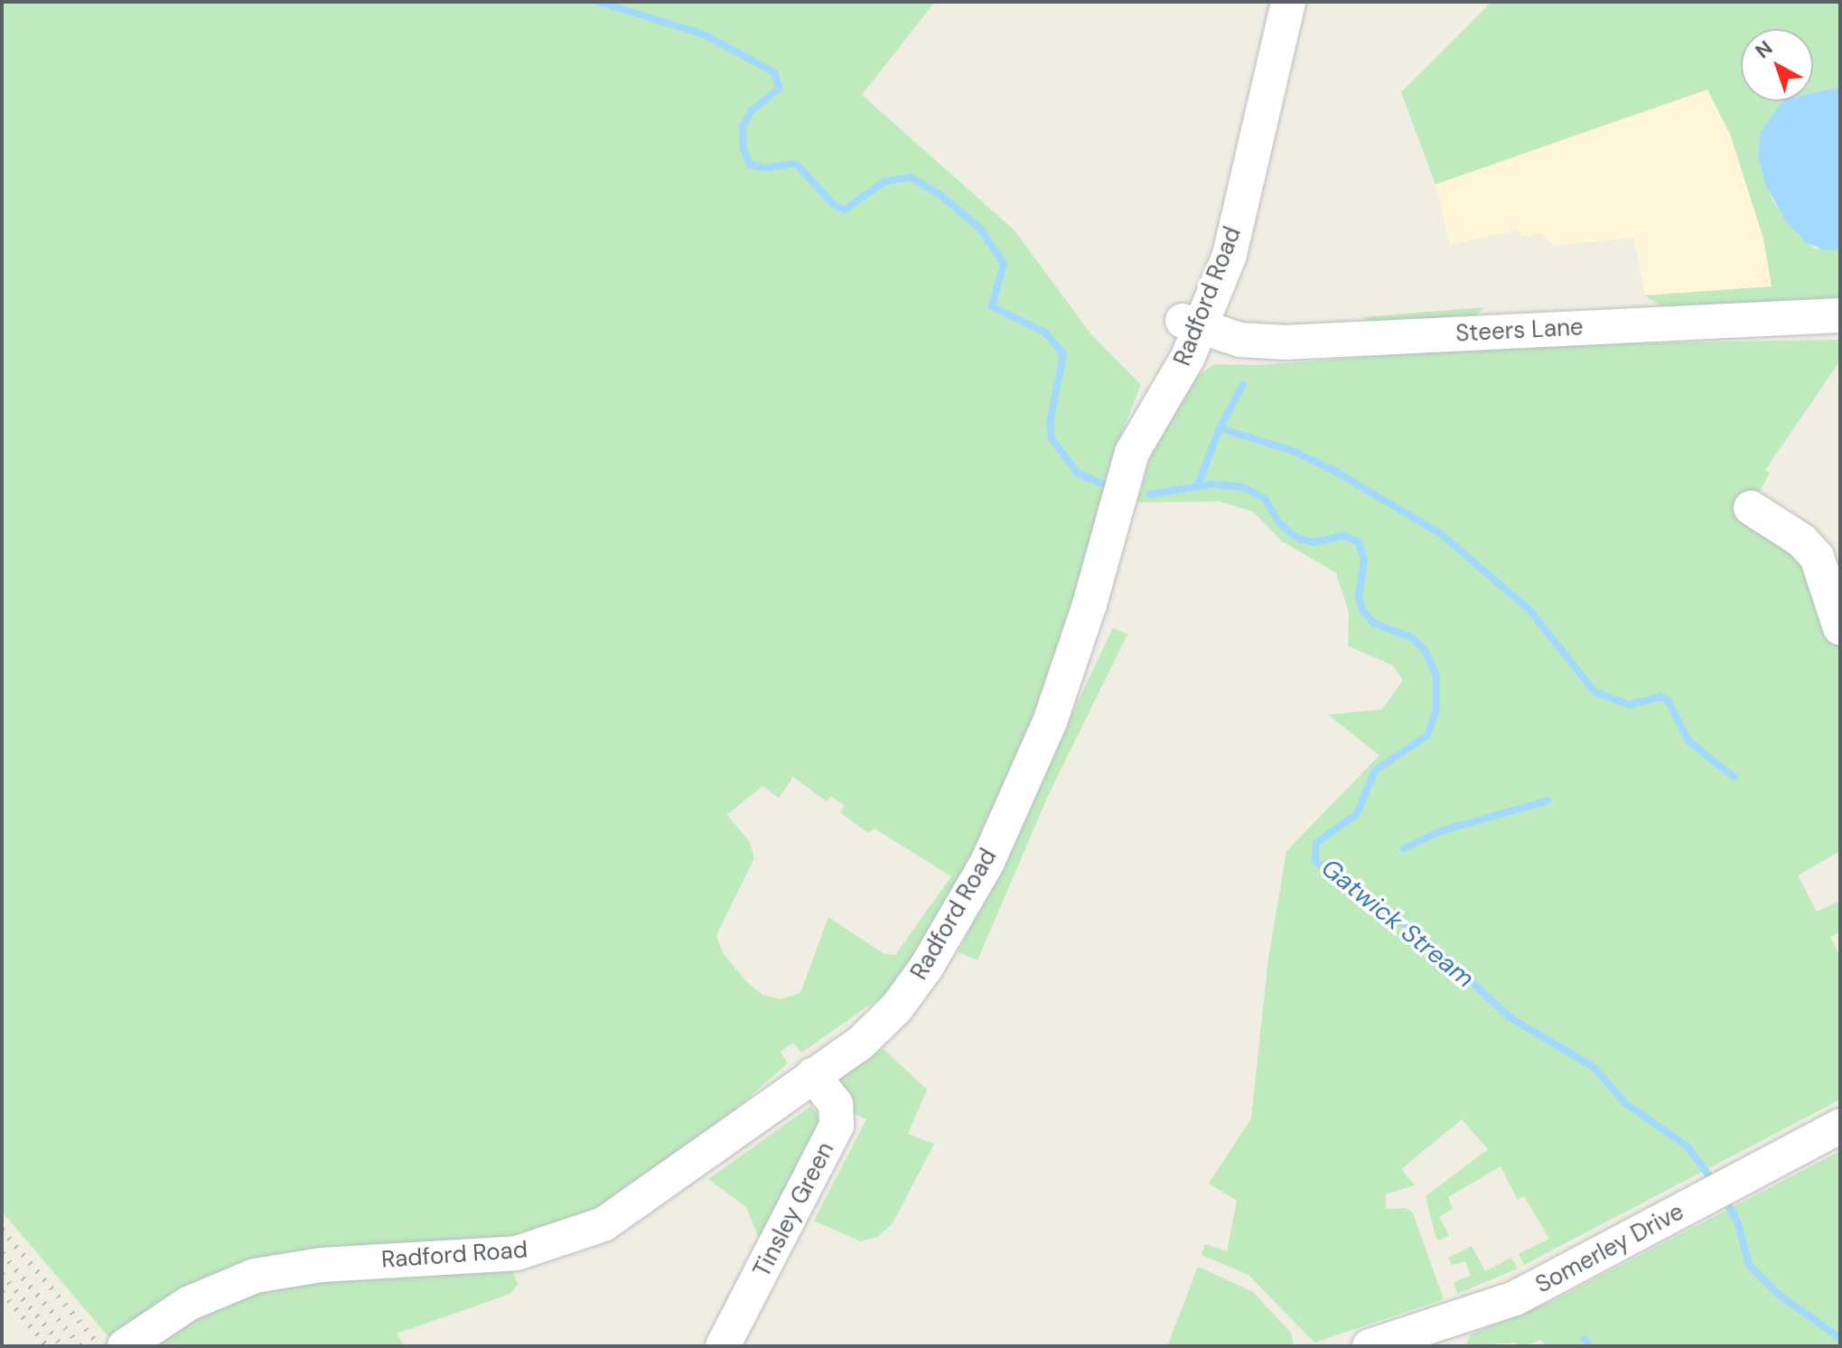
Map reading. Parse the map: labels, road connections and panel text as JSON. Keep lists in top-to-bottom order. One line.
{"streets":{"street":["Radford Road","Steers Lane","Tinsley Green","Somerley Drive"]},"crossings":[["Radford Road","Steers Lane"],["Radford Road","Tinsley Green"]],"water":["Gatwick Stream"],"north":"top left"}
